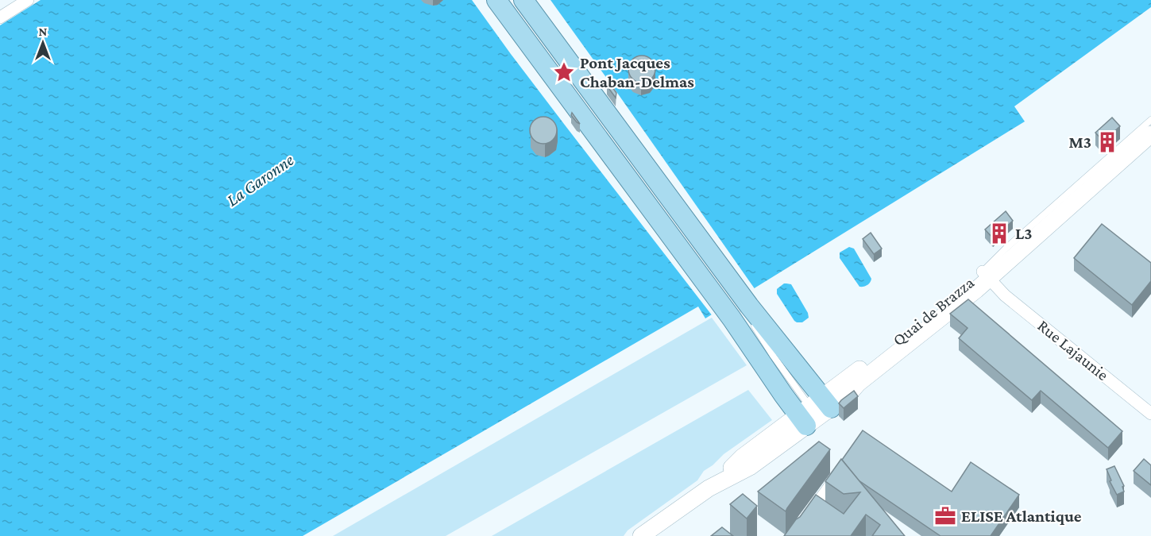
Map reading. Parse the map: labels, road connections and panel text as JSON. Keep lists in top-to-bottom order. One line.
{"streets":{"main road":["Quai de Brazza"],"street":["Rue Lajaunie"]},"crossings":[["Quai de Brazza","Rue Lajaunie"]],"water":["La Garonne"],"places":{"place":["Pont Jacques Chaban-Delmas"],"building":["M3","L3"],"office":["ELISE Atlantique"]},"north":"top"}
